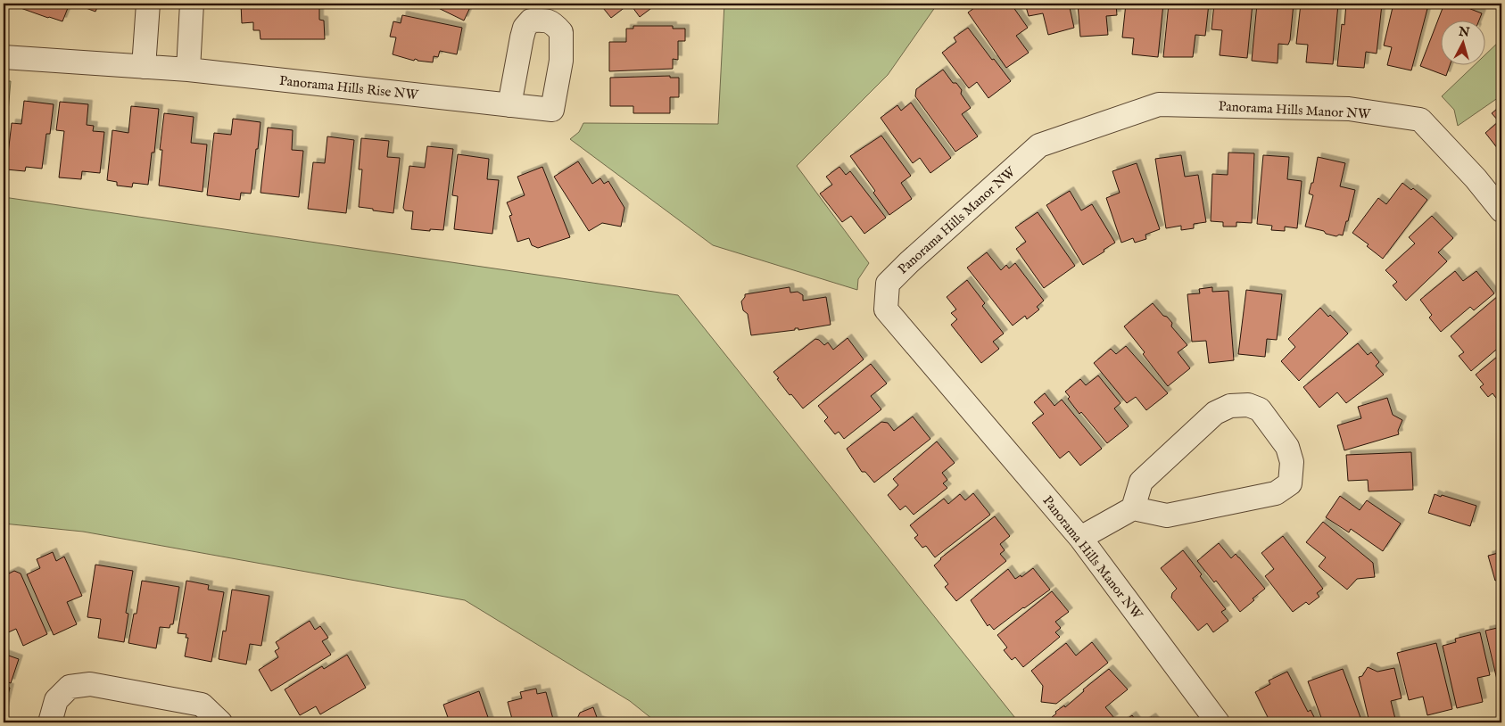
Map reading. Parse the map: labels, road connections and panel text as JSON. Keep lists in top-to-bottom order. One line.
{"streets":{"street":["Panorama Hills Rise NW","Panorama Hills Manor NW"]},"north":"top"}
